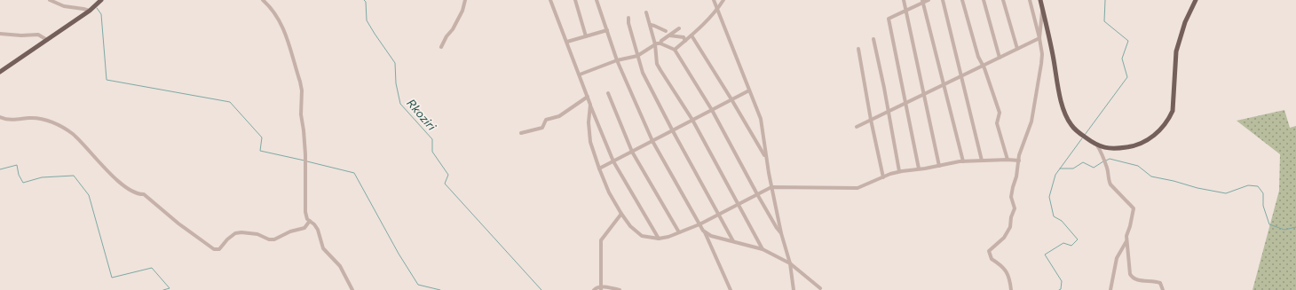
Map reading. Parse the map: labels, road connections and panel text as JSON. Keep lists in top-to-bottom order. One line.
{"water":["Rkoziri"]}
